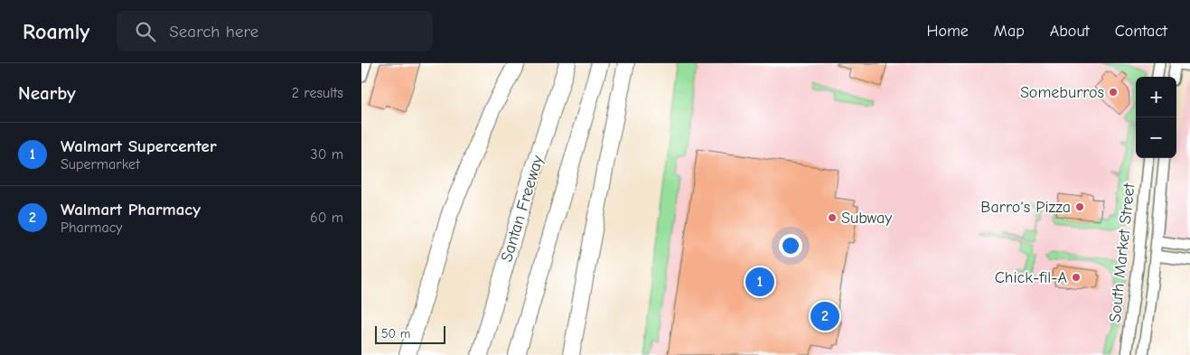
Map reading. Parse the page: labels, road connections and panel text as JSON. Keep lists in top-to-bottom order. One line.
{"streets":{"highway":["Santan Freeway"],"street":["South Market Street"]},"places":["Someburros","Barro's Pizza","Subway","Chick-fil-A"],"scale_bar":"50 m","page":{"header":"Roamly","search":"Search here","nav":["Home","Map","About","Contact"],"heading":["Nearby","2 results"],"map_buttons":["+","−"],"list":[{"mark":"1","name":"Walmart Supercenter","note":"Supermarket","value":"30 m"},{"mark":"2","name":"Walmart Pharmacy","note":"Pharmacy","value":"60 m"}],"pins":["1","2"],"scale":"50 m"}}
